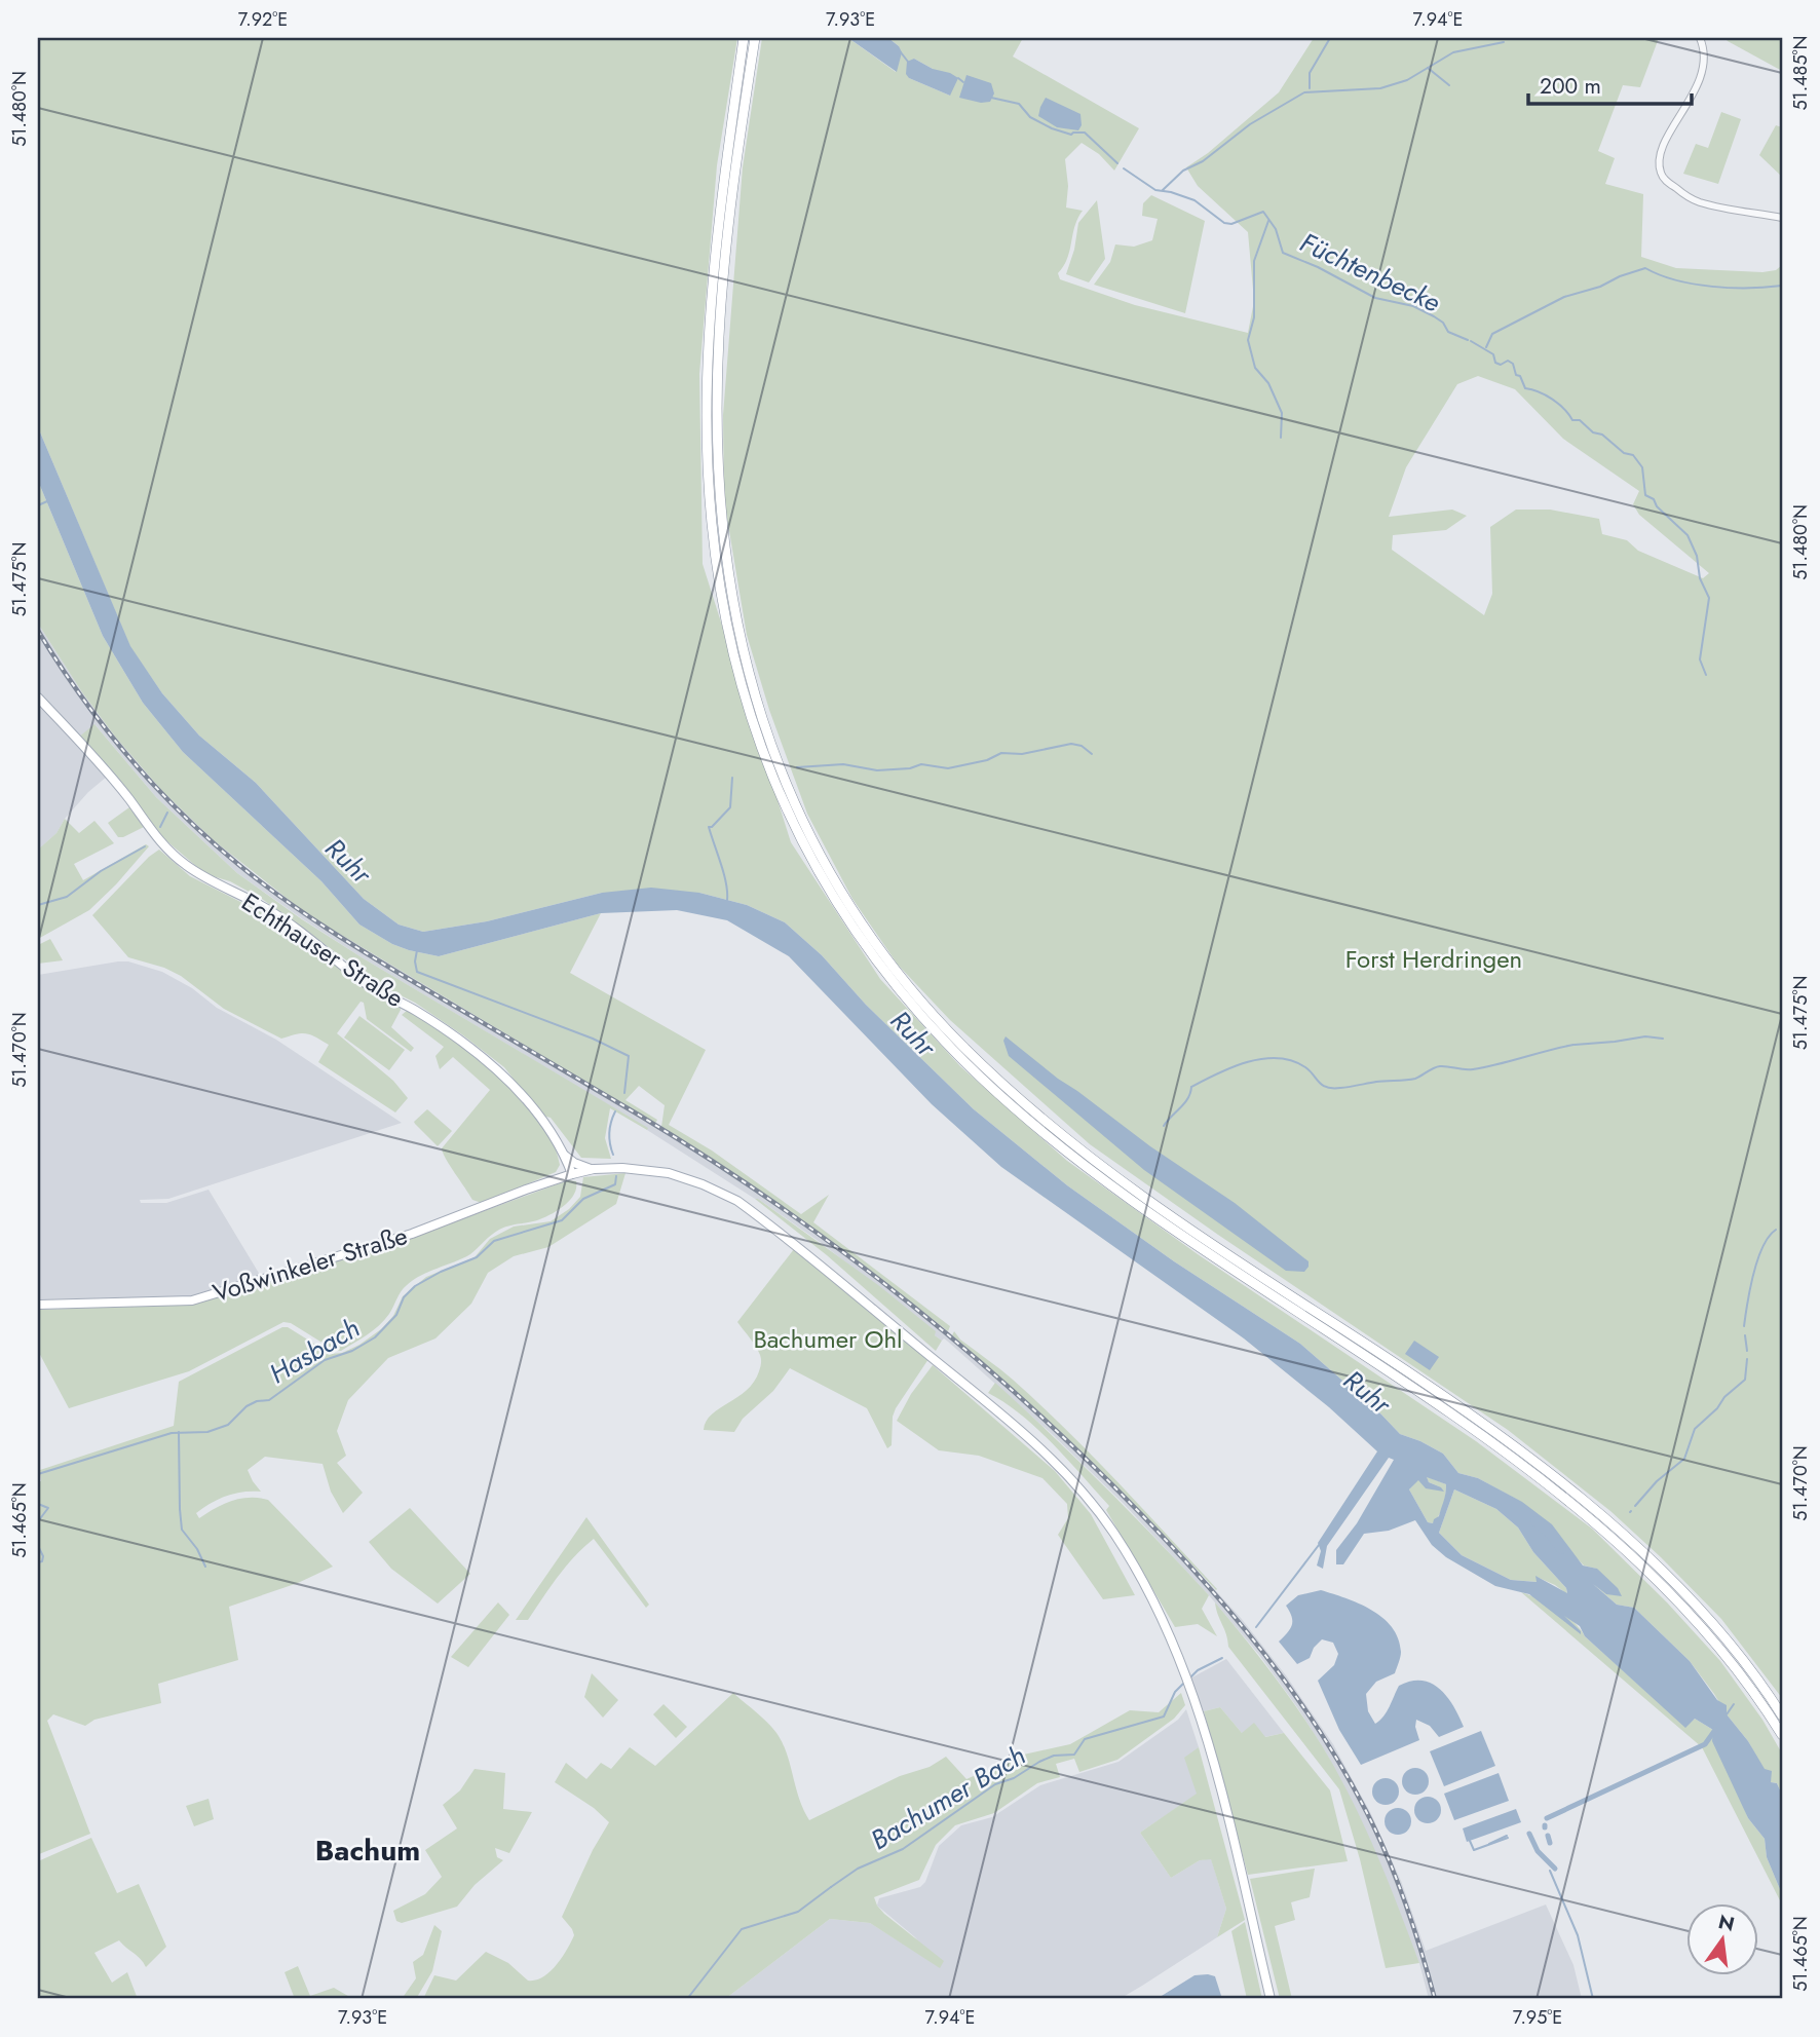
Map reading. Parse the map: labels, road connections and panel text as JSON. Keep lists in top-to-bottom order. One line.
{"streets":{"main road":["Echthauser Straße","Voßwinkeler Straße"]},"crossings":[["Echthauser Straße","Voßwinkeler Straße"]],"districts":["Bachum"],"water":["Füchtenbecke","Ruhr","Hasbach","Bachumer Bach"],"parks":["Forst Herdringen","Bachumer Ohl"],"scale_bar":"200 m","north":"top","coordinates":["7.92°E","7.93°E","7.94°E","51.485°N","51.480°N","51.475°N","51.470°N","51.465°N","7.95°E"]}
